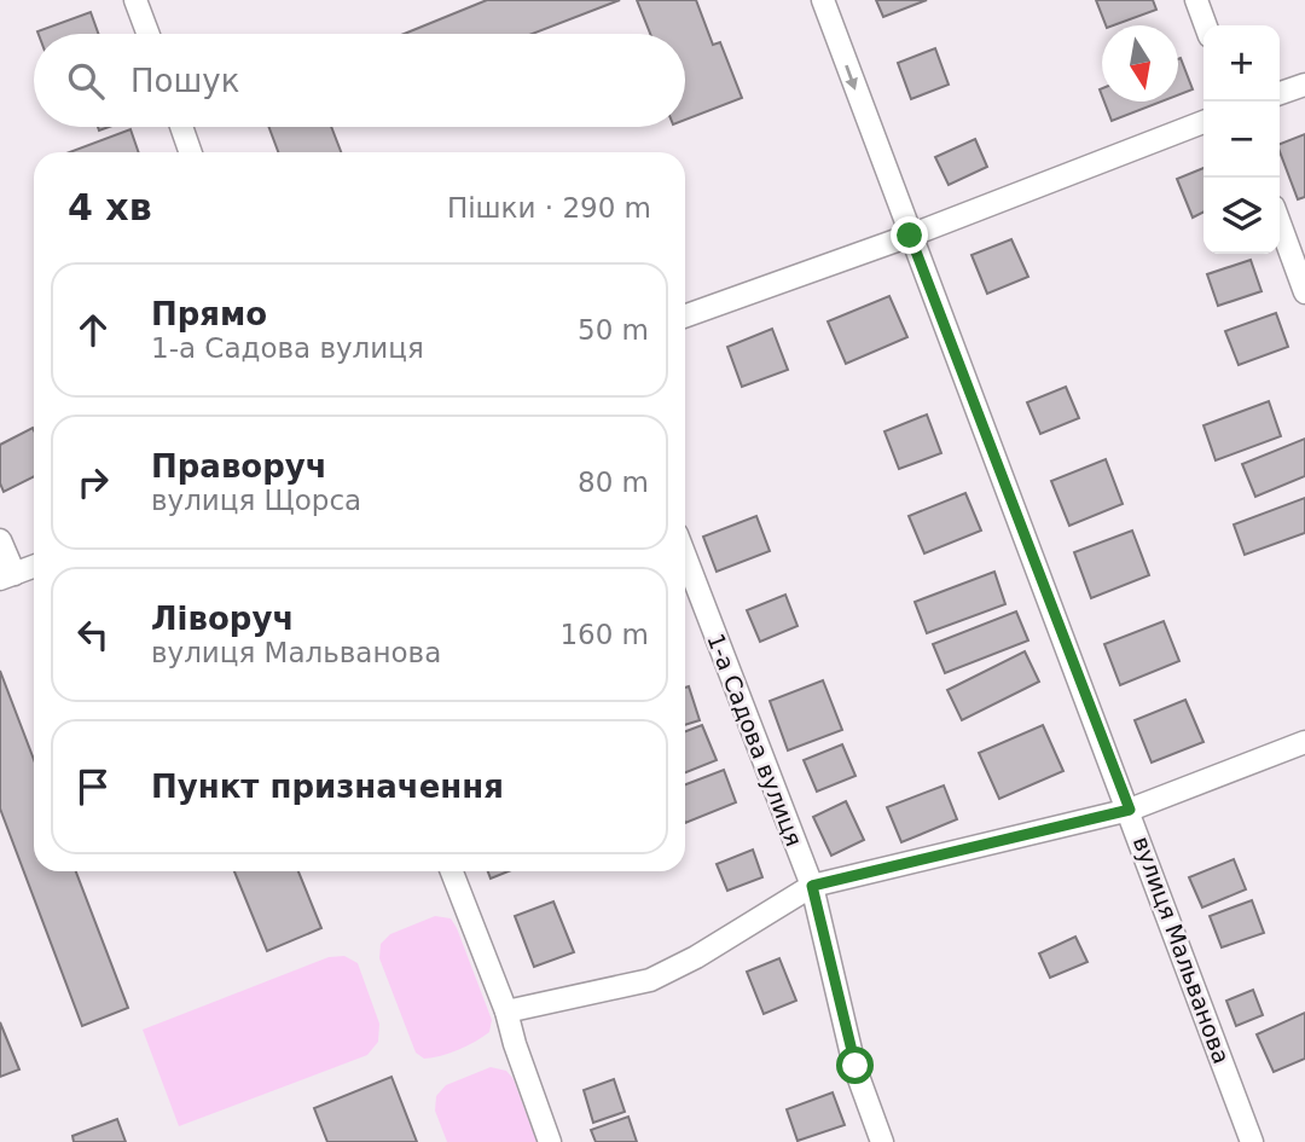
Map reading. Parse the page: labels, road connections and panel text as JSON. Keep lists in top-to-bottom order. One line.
{"streets":{"street":["1-а Садова вулиця","вулиця Мальванова"]},"north":"bottom","page":{"map_buttons":["+","−"],"search":"Пошук","heading":["4 хв","Пішки · 290 m"],"list":[["Прямо","1-а Садова вулиця","50 m"],["Праворуч","вулиця Щорса","80 m"],["Ліворуч","вулиця Мальванова","160 m"],"Пункт призначення"]}}
